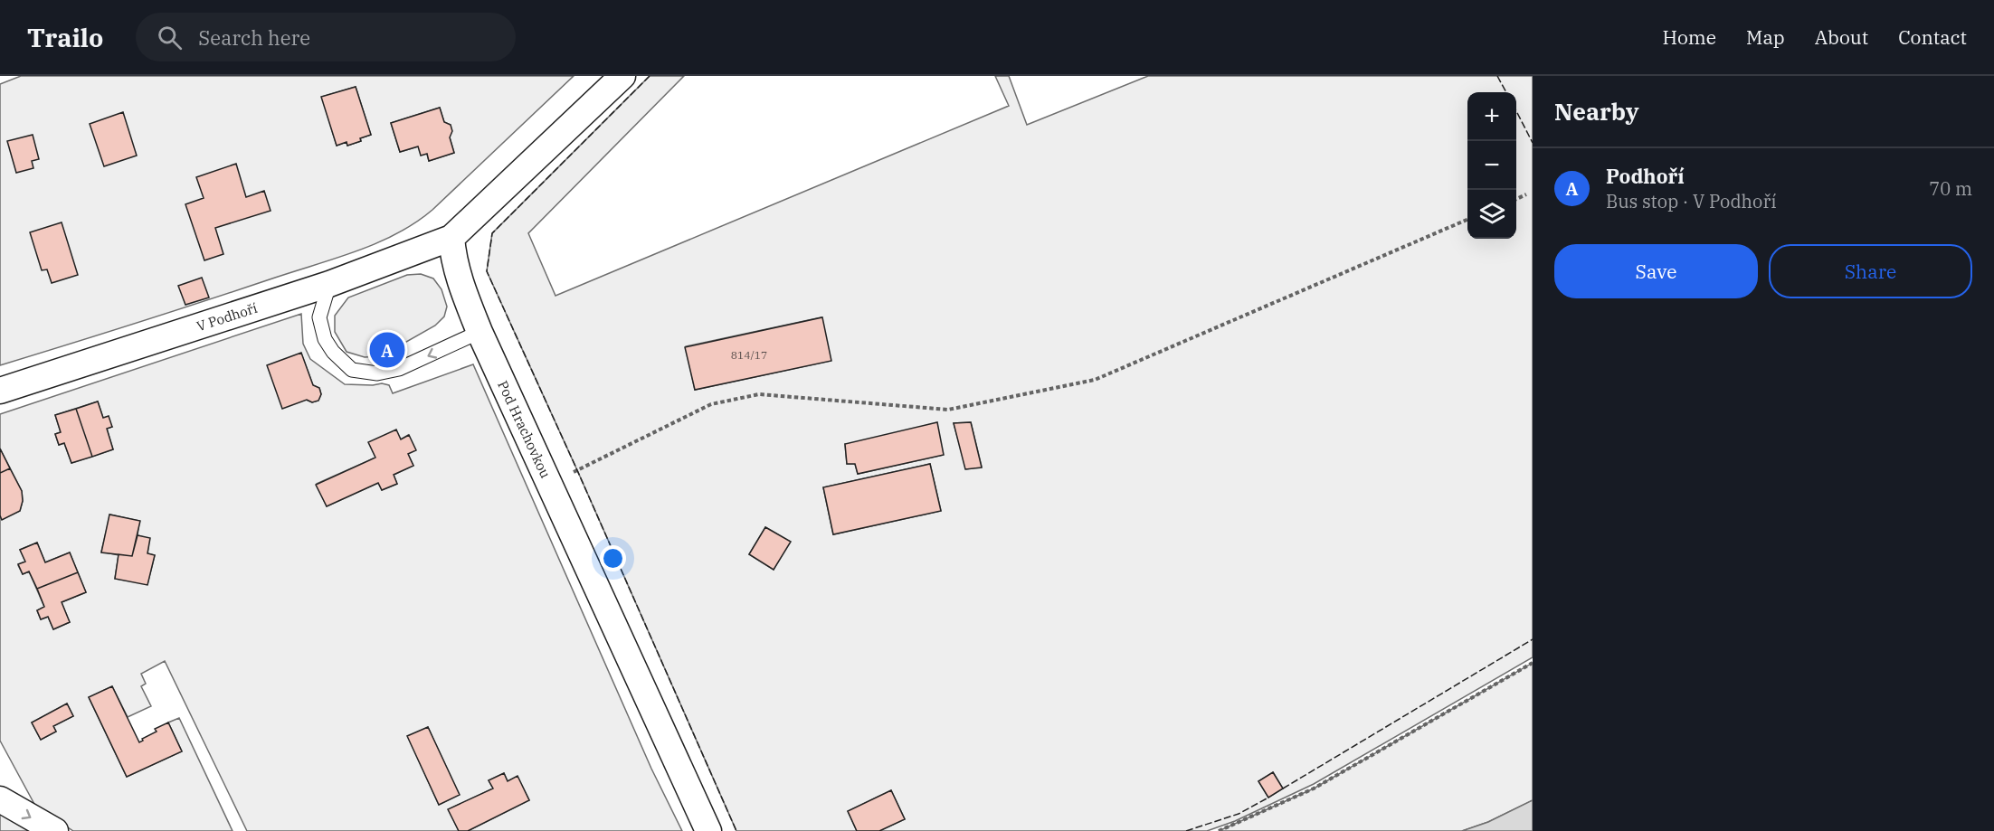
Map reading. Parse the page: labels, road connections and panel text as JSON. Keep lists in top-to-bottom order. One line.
{"streets":{"street":["V Podhoří","Pod Hrachovkou"]},"crossings":[["V Podhoří","Pod Hrachovkou"]],"house_numbers":["814/17"],"page":{"header":"Trailo","search":"Search here","nav":["Home","Map","About","Contact"],"heading":"Nearby","map_buttons":["+","−"],"list":[{"mark":"A","name":"Podhoří","note":"Bus stop · V Podhoří","value":"70 m"}],"buttons":["Save","Share"],"pins":"A"}}
